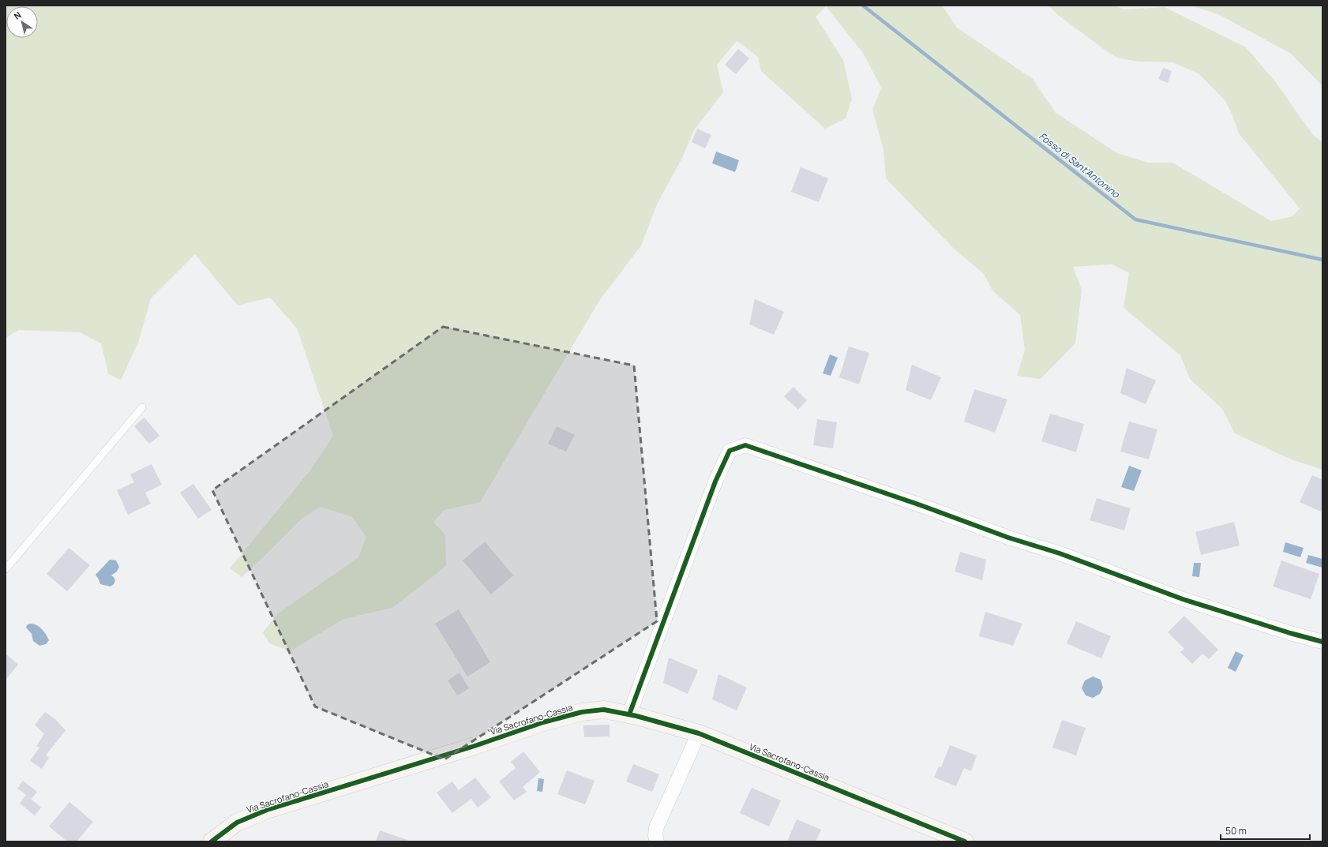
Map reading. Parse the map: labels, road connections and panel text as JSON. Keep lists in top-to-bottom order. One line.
{"streets":{"street":["Via Sacrofano-Cassia"]},"water":["Fosso di Sant'Antonino"],"scale_bar":"50 m","north":"top left"}
